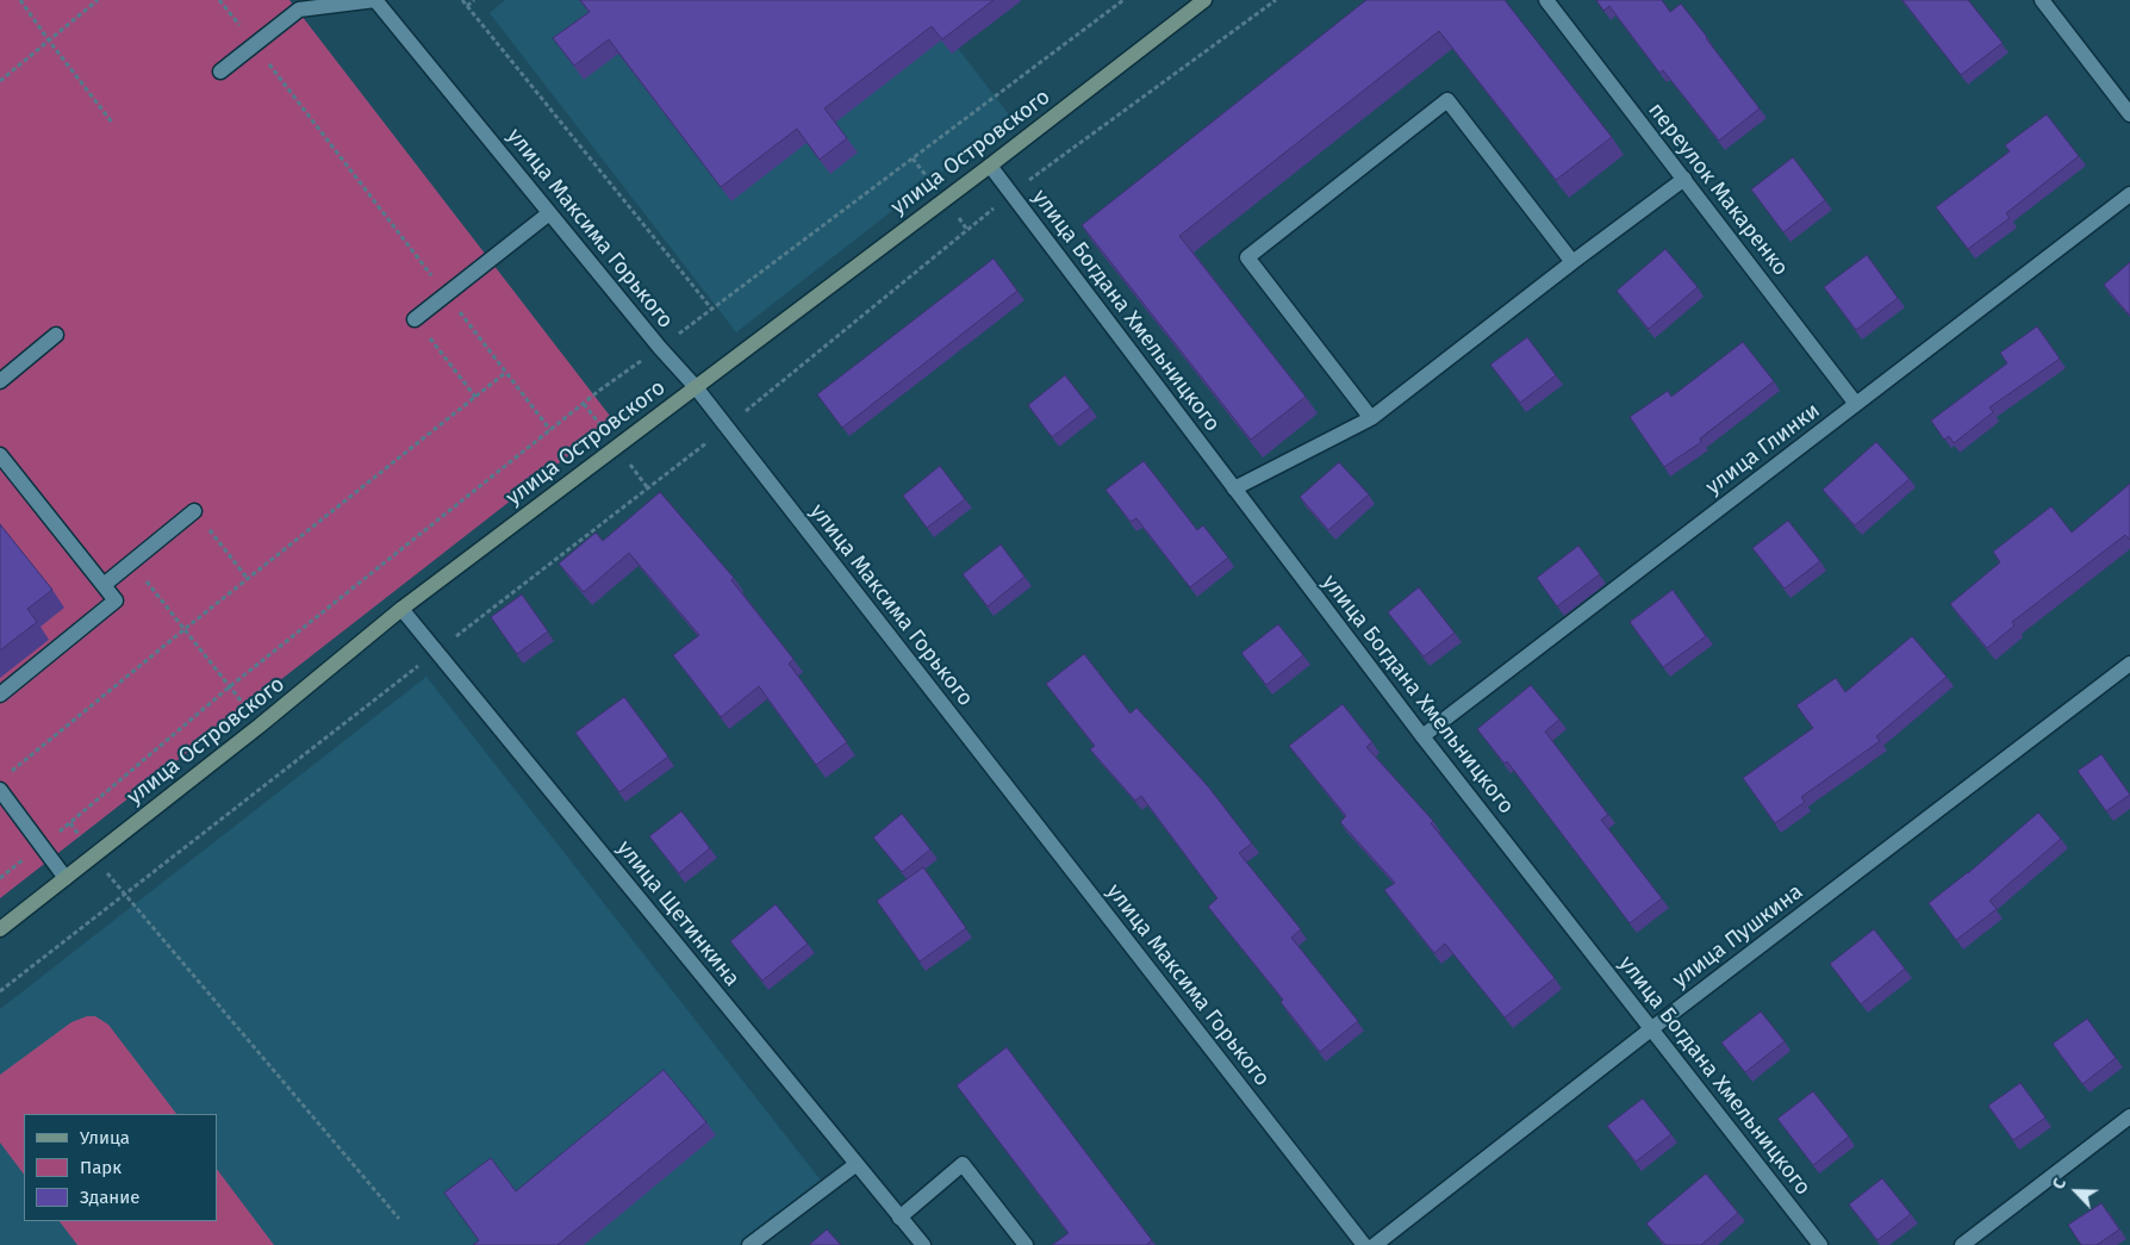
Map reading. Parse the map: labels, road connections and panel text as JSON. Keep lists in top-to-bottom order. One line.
{"streets":{"street":["улица Островского","переулок Макаренко","улица Максима Горького","улица Богдана Хмельницкого","улица Глинки","улица Щетинкина","улица Пушкина"]},"crossings":[["улица Островского","улица Максима Горького"],["улица Островского","улица Богдана Хмельницкого"],["улица Островского","улица Щетинкина"],["переулок Макаренко","улица Глинки"],["улица Богдана Хмельницкого","улица Глинки"],["улица Богдана Хмельницкого","улица Пушкина"]],"legend":["Улица","Парк","Здание"],"north":"top left"}
